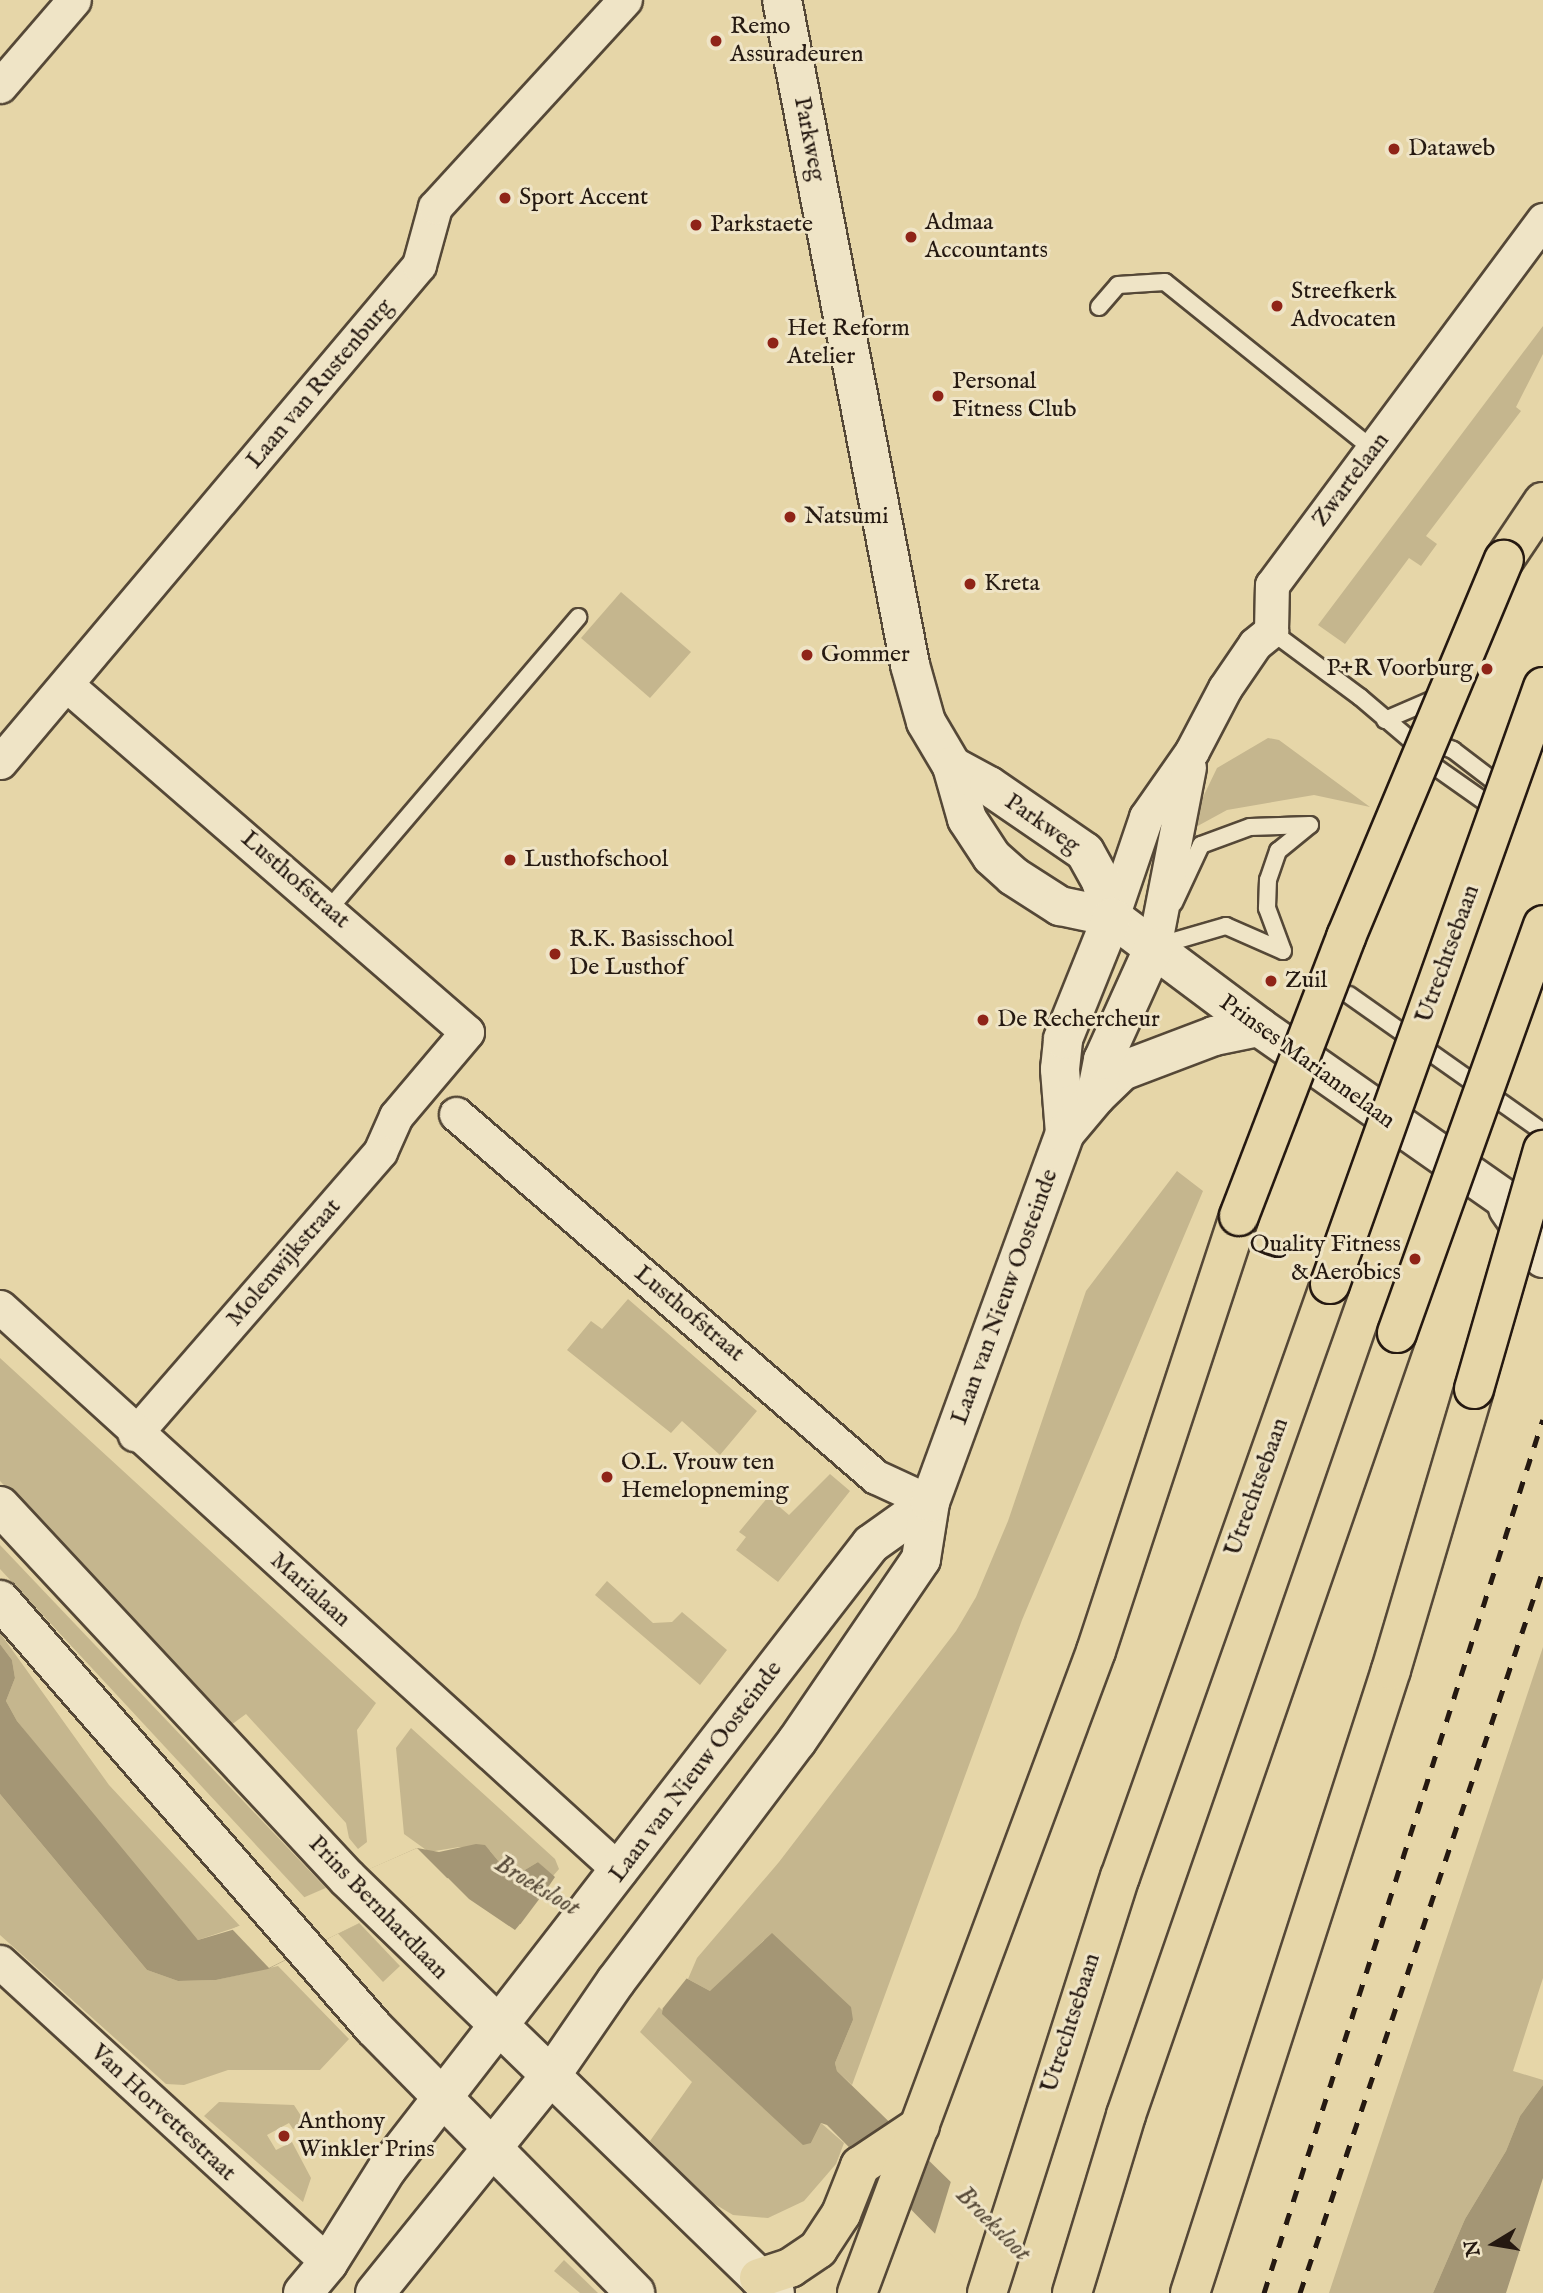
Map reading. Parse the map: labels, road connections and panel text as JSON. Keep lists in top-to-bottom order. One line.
{"streets":{"highway":["Utrechtsebaan"],"street":["Parkweg","Laan van Rustenburg","Zwartelaan","Lusthofstraat","Prinses Mariannelaan","Molenwijkstraat","Laan van Nieuw Oosteinde","Marialaan","Prins Bernhardlaan","Van Horvettestraat"]},"crossings":[["Parkweg","Prinses Mariannelaan"],["Parkweg","Laan van Nieuw Oosteinde"],["Laan van Rustenburg","Lusthofstraat"],["Lusthofstraat","Molenwijkstraat"],["Lusthofstraat","Laan van Nieuw Oosteinde"],["Prinses Mariannelaan","Laan van Nieuw Oosteinde"],["Molenwijkstraat","Marialaan"],["Laan van Nieuw Oosteinde","Marialaan"],["Laan van Nieuw Oosteinde","Prins Bernhardlaan"],["Laan van Nieuw Oosteinde","Van Horvettestraat"]],"water":["Broeksloot"],"places":["Remo Assuradeuren","Dataweb","Sport Accent","Parkstaete","Admaa Accountants","Streefkerk Advocaten","Het Reform Atelier","Personal Fitness Club","Natsumi","Kreta","Gommer","P+R Voorburg","Lusthofschool","R.K. Basisschool De Lusthof","Zuil","De Rechercheur","Quality Fitness & Aerobics","O.L. Vrouw ten Hemelopneming","Anthony Winkler Prins"],"north":"left"}
